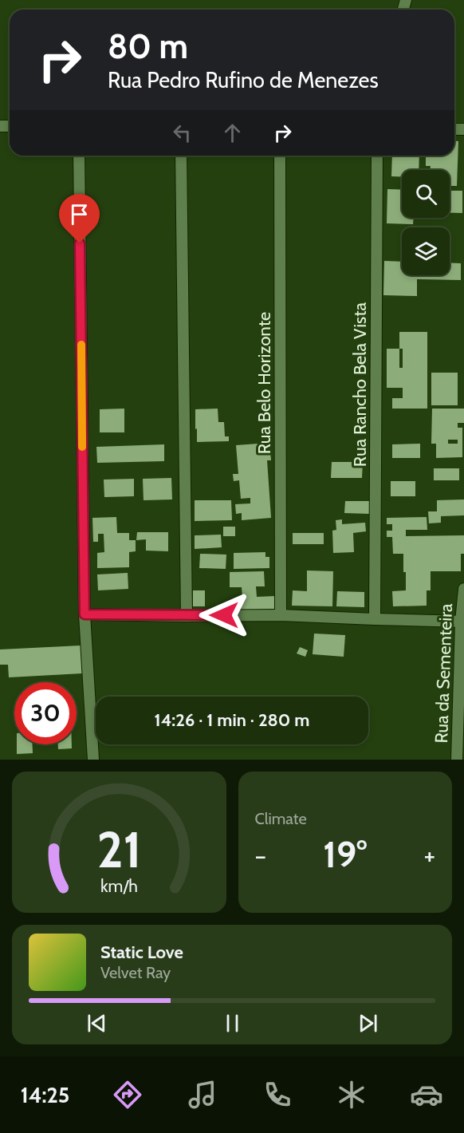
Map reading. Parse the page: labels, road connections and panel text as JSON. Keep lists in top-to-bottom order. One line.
{"streets":{"street":["Rua Belo Horizonte","Rua Rancho Bela Vista","Rua da Sementeira"]},"page":{"turn":["80 m","Rua Pedro Rufino de Menezes"],"limit":"30","trip":"14:26 · 1 min · 280 m","tile":"Climate","heat":["−","19°","+"],"song":["Static Love","Velvet Ray"],"tabs":"14:25","gauge":["21","km/h"]}}
